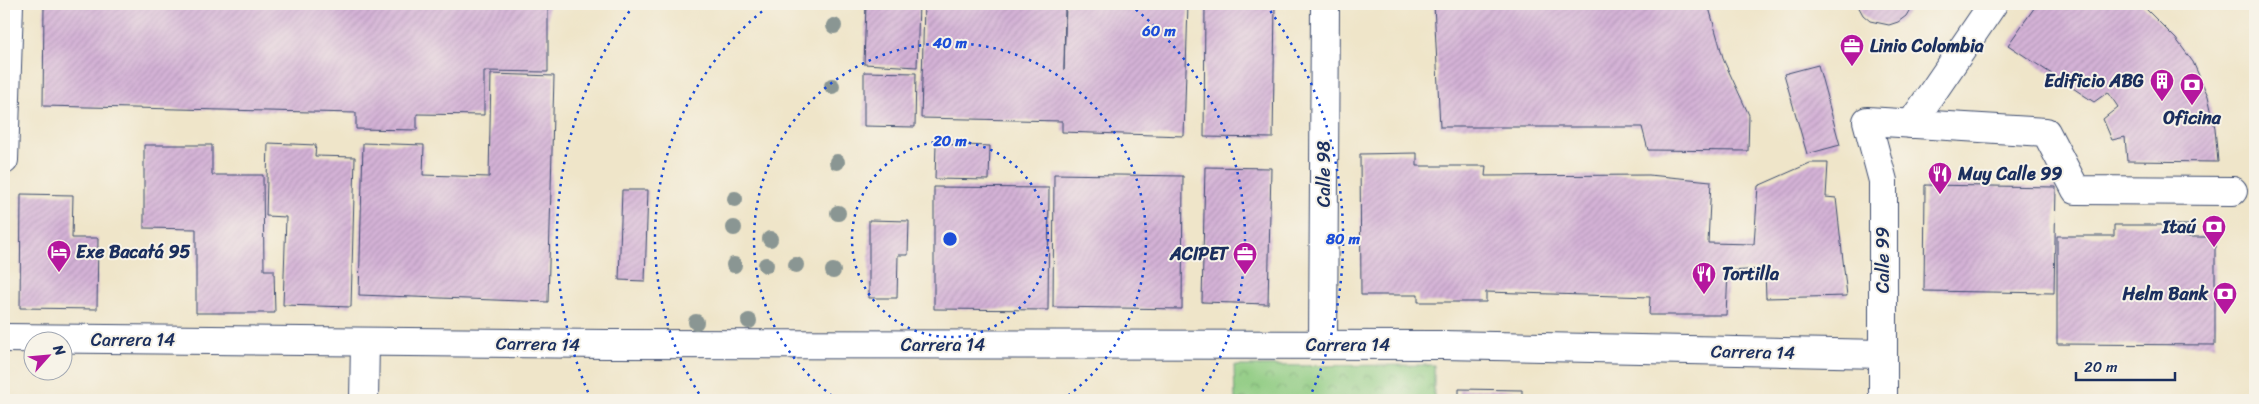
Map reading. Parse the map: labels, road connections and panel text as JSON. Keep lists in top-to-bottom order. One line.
{"streets":{"street":["Calle 98","Calle 99","Carrera 14"]},"crossings":[["Calle 98","Carrera 14"],["Calle 99","Carrera 14"]],"places":{"office":["Linio Colombia","ACIPET"],"building":["Edificio ABG"],"bank":["Oficina","Itaú","Helm Bank"],"restaurant":["Muy Calle 99","Tortilla"],"hotel":["Exe Bacatá 95"]},"scale_bar":"20 m","north":"top right","rings":["60 m","40 m","20 m","80 m"]}
